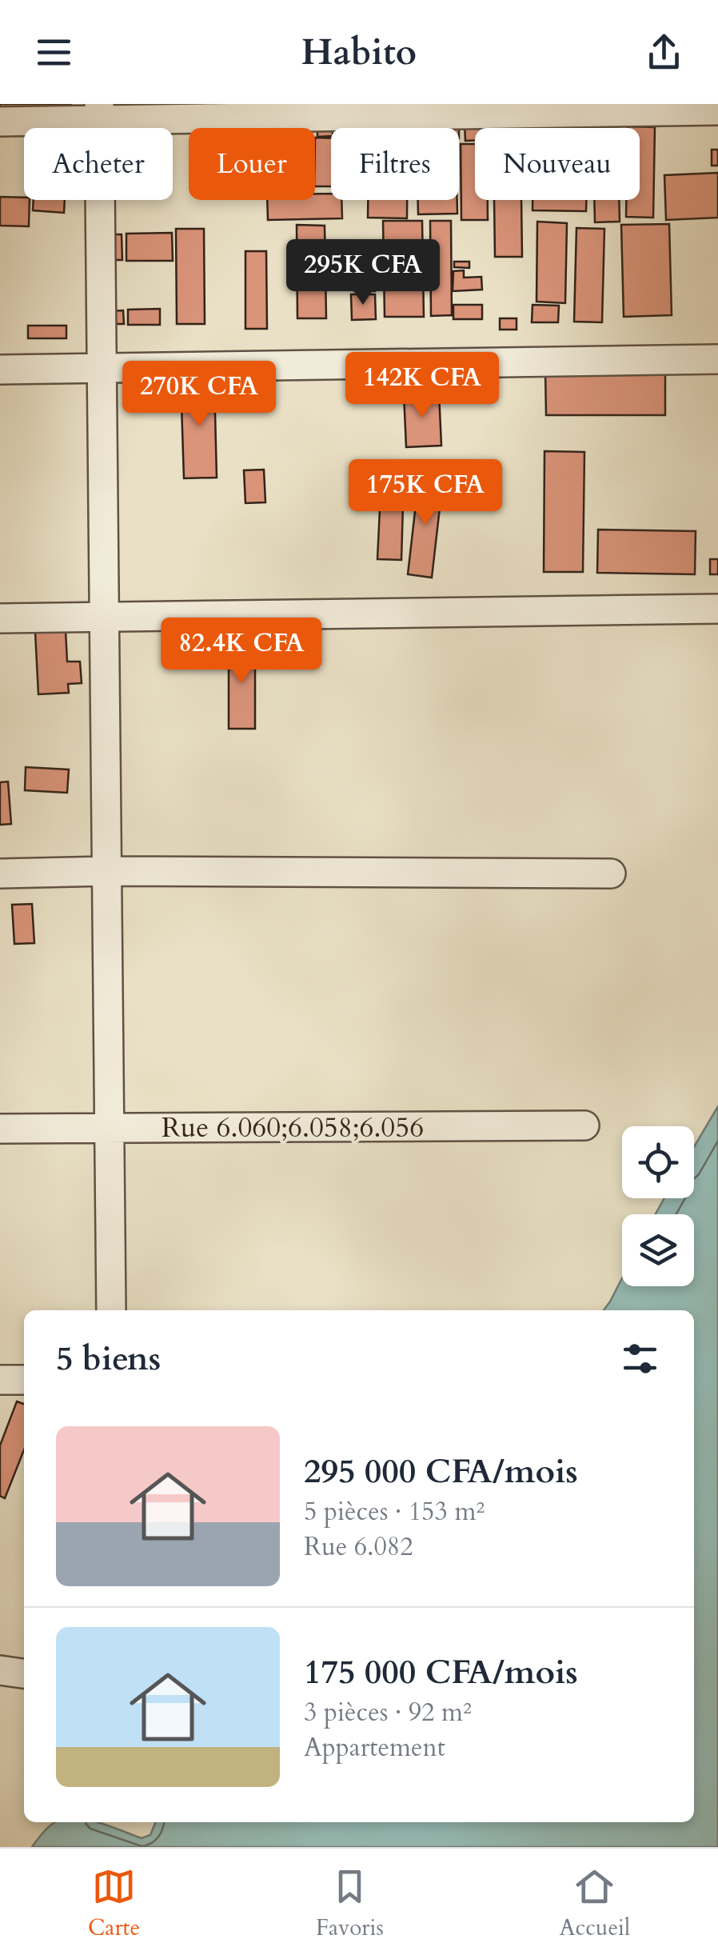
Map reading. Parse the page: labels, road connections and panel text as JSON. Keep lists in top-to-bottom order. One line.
{"streets":{"street":["Rue 6.060;6.058;6.056"]},"page":{"header":"Habito","chip":["Acheter","Louer","Filtres","Nouveau"],"price":["295K CFA","142K CFA","270K CFA","175K CFA","82.4K CFA"],"heading":"5 biens","list":[{"name":"295 000 CFA/mois","note":"5 pièces · 153 m² · Rue 6.082"},{"name":"175 000 CFA/mois","note":"3 pièces · 92 m² · Appartement"}],"tabs":["Carte","Favoris","Accueil"]}}
